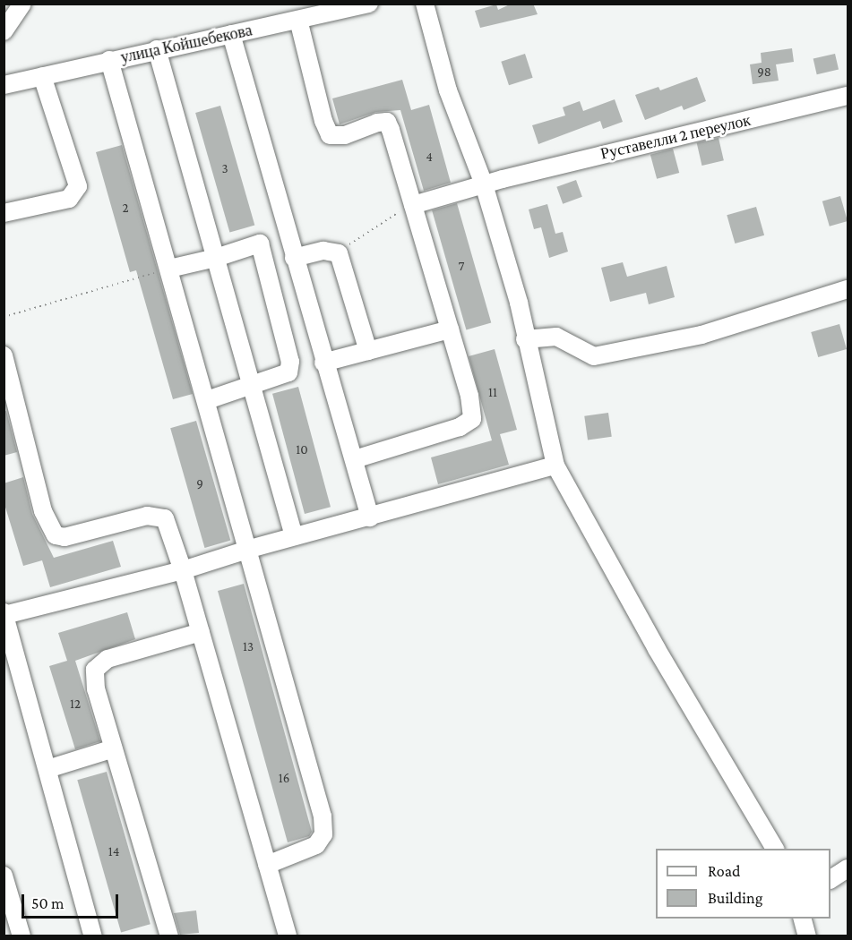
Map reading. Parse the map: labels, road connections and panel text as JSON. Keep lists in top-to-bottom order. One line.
{"streets":{"street":["улица Койшебекова","Руставелли 2 переулок"]},"house_numbers":["98","4","3","2","7","11","10","9","13","12","16","14"],"legend":["Road","Building"],"scale_bar":"50 m"}
